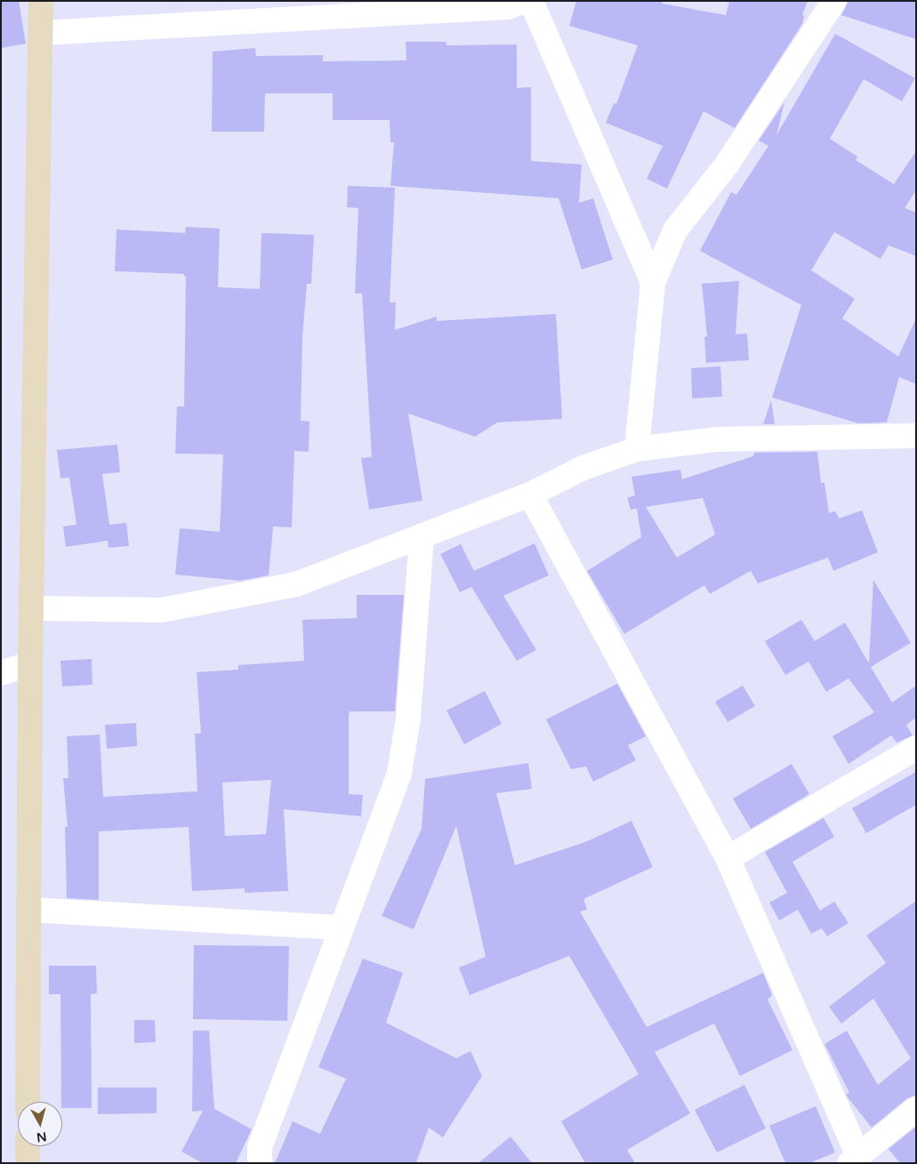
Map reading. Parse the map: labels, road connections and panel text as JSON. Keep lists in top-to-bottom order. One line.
{"north":"bottom"}
